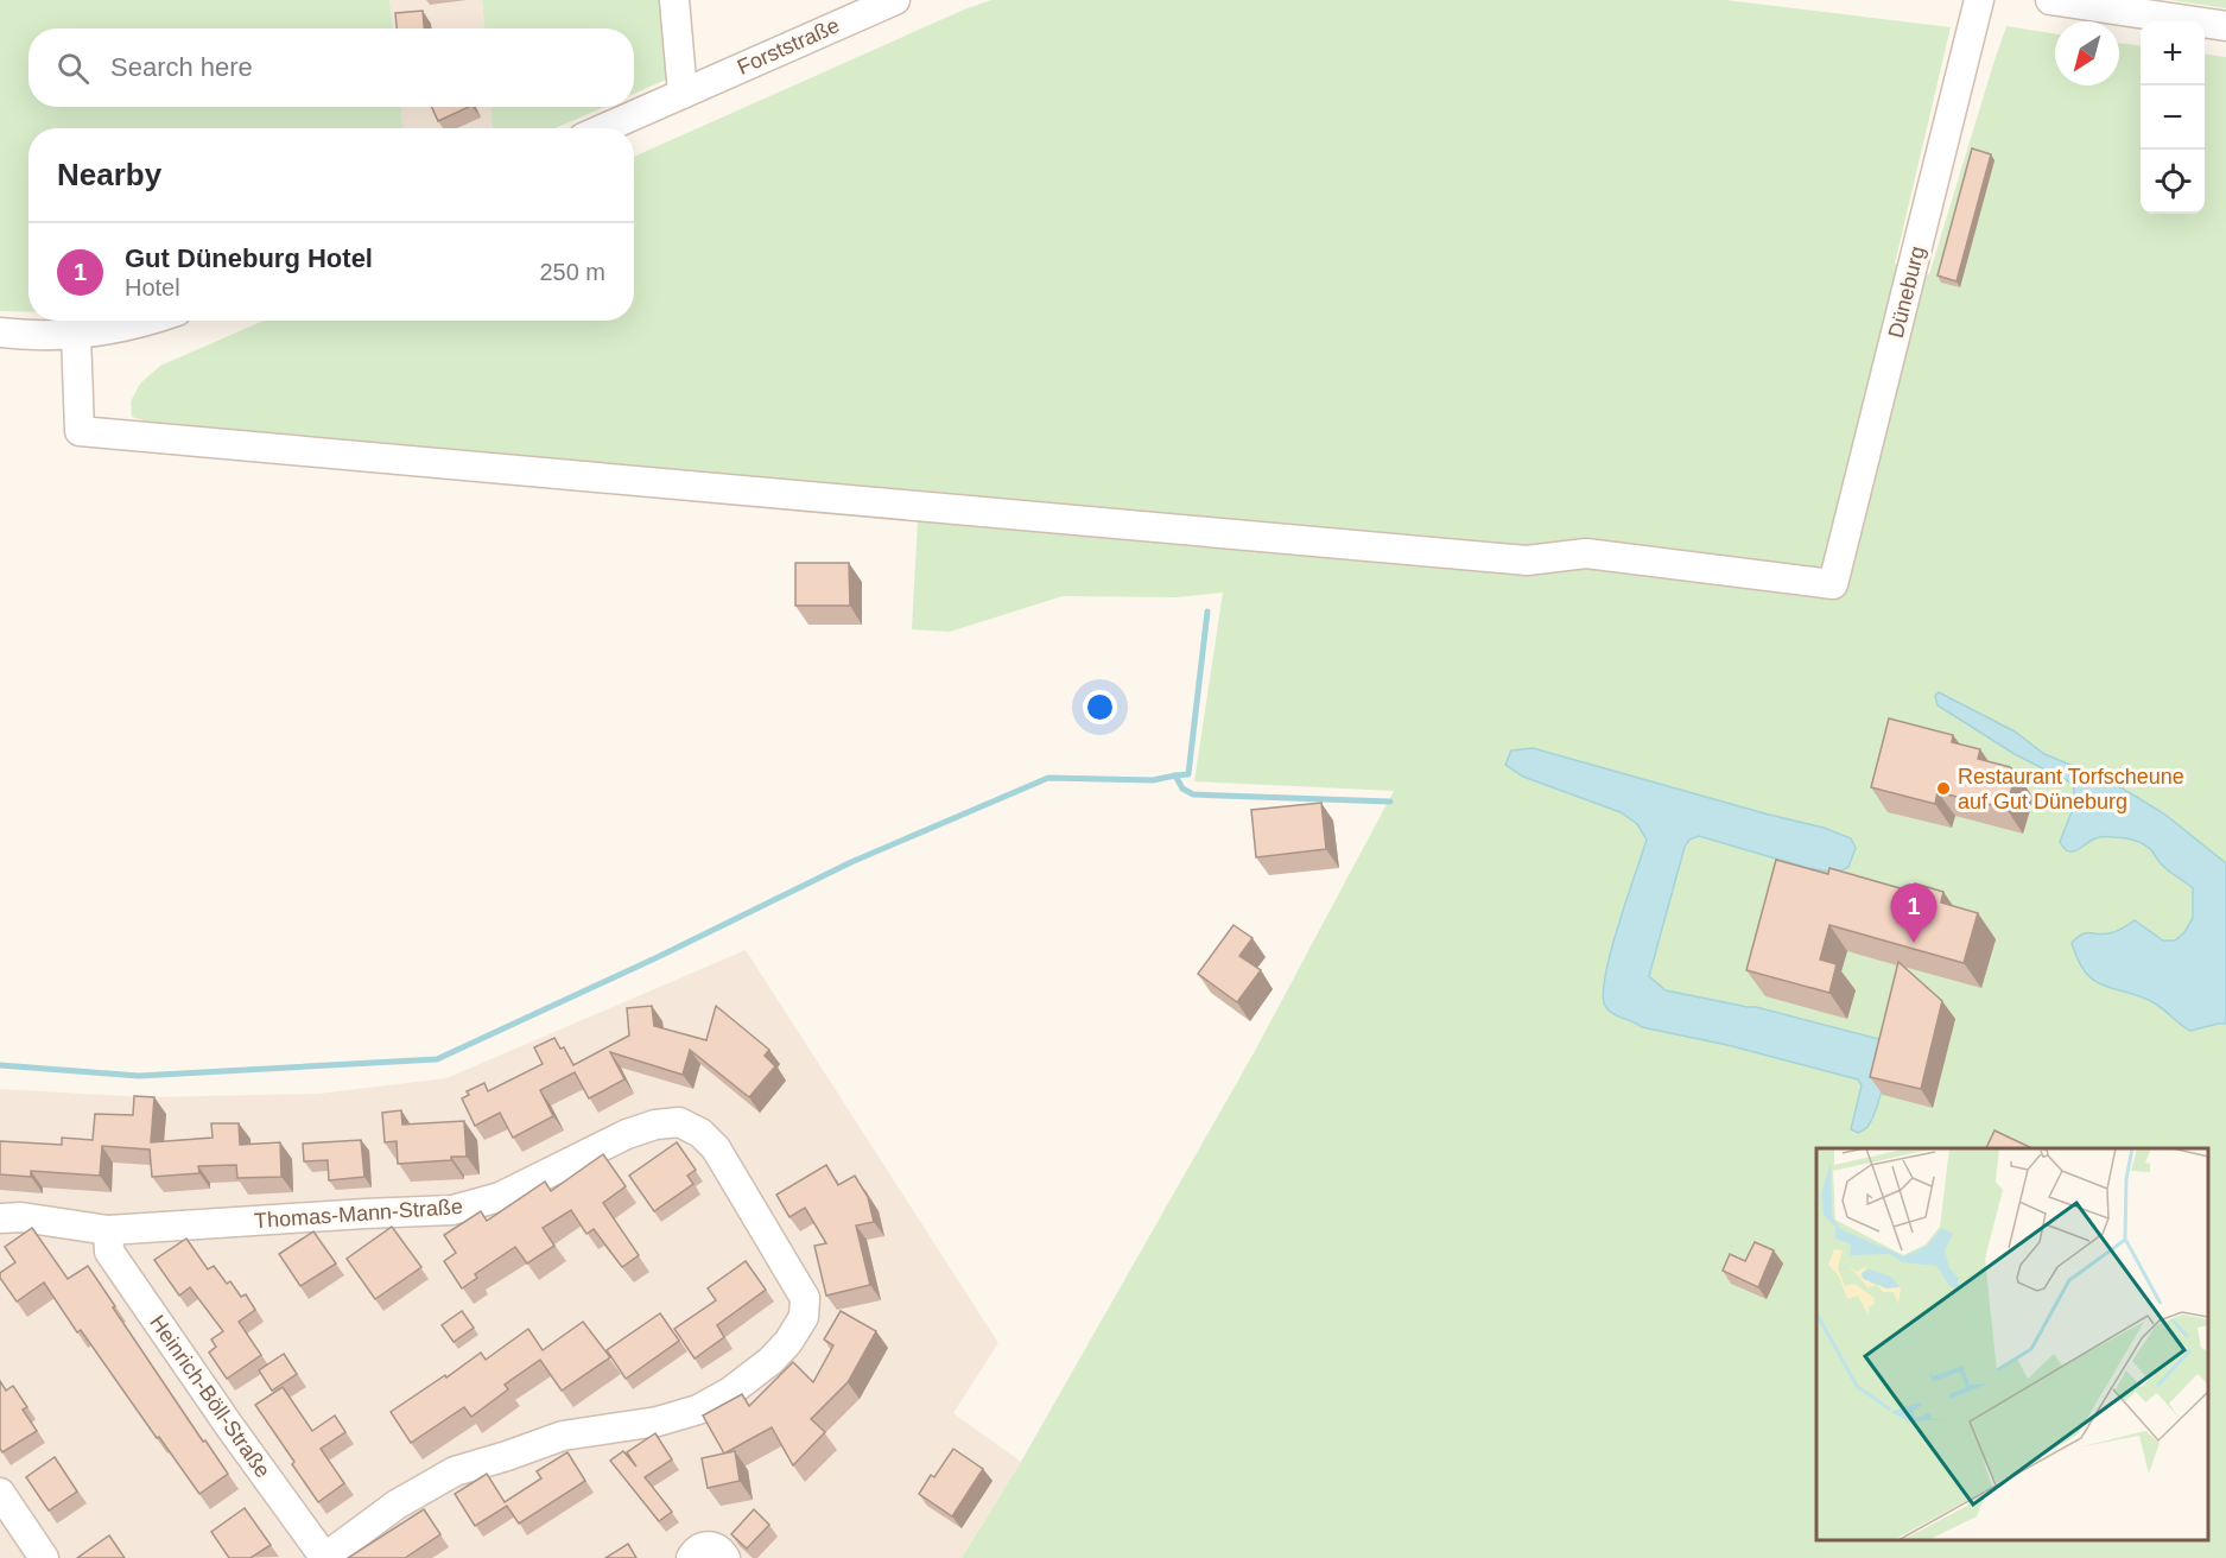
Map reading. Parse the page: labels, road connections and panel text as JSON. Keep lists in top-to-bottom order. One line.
{"streets":{"street":["Forststraße","Düneburg","Thomas-Mann-Straße","Heinrich-Böll-Straße"]},"crossings":[["Thomas-Mann-Straße","Heinrich-Böll-Straße"]],"places":["Restaurant Torfscheune auf Gut Düneburg"],"north":"bottom left","page":{"map_buttons":["+","−"],"search":"Search here","heading":"Nearby","list":[{"mark":"1","name":"Gut Düneburg Hotel","note":"Hotel","value":"250 m"}],"pins":"1"}}
